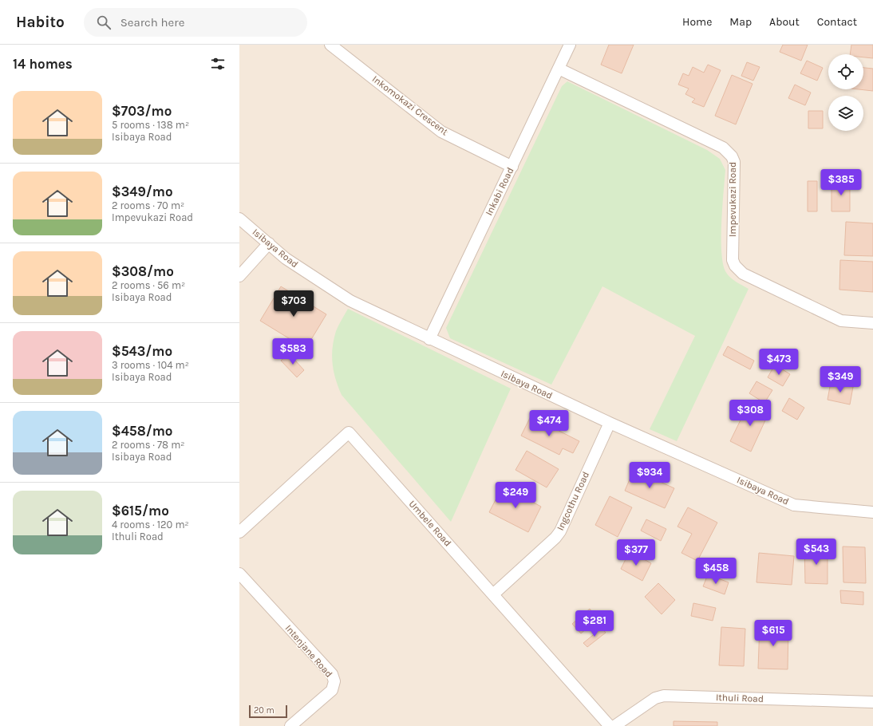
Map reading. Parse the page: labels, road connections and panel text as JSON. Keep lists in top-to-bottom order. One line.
{"streets":{"street":["Inkomokazi Crescent","Inkabi Road","Impevukazi Road","Isibaya Road","Ingcothu Road","Umbele Road","Intenjane Road","Ithuli Road"]},"crossings":[["Inkomokazi Crescent","Inkabi Road"],["Inkabi Road","Impevukazi Road"],["Inkabi Road","Isibaya Road"],["Isibaya Road","Ingcothu Road"],["Ingcothu Road","Umbele Road"]],"scale_bar":"20 m","page":{"header":"Habito","search":"Search here","nav":["Home","Map","About","Contact"],"heading":"14 homes","list":[{"name":"$703/mo","note":"5 rooms · 138 m² · Isibaya Road"},{"name":"$349/mo","note":"2 rooms · 70 m² · Impevukazi Road"},{"name":"$308/mo","note":"2 rooms · 56 m² · Isibaya Road"},{"name":"$543/mo","note":"3 rooms · 104 m² · Isibaya Road"},{"name":"$458/mo","note":"2 rooms · 78 m² · Isibaya Road"},{"name":"$615/mo","note":"4 rooms · 120 m² · Ithuli Road"}],"price":["$385","$703","$583","$473","$349","$308","$474","$934","$249","$543","$377","$458","$281","$615"],"scale":"20 m"}}
